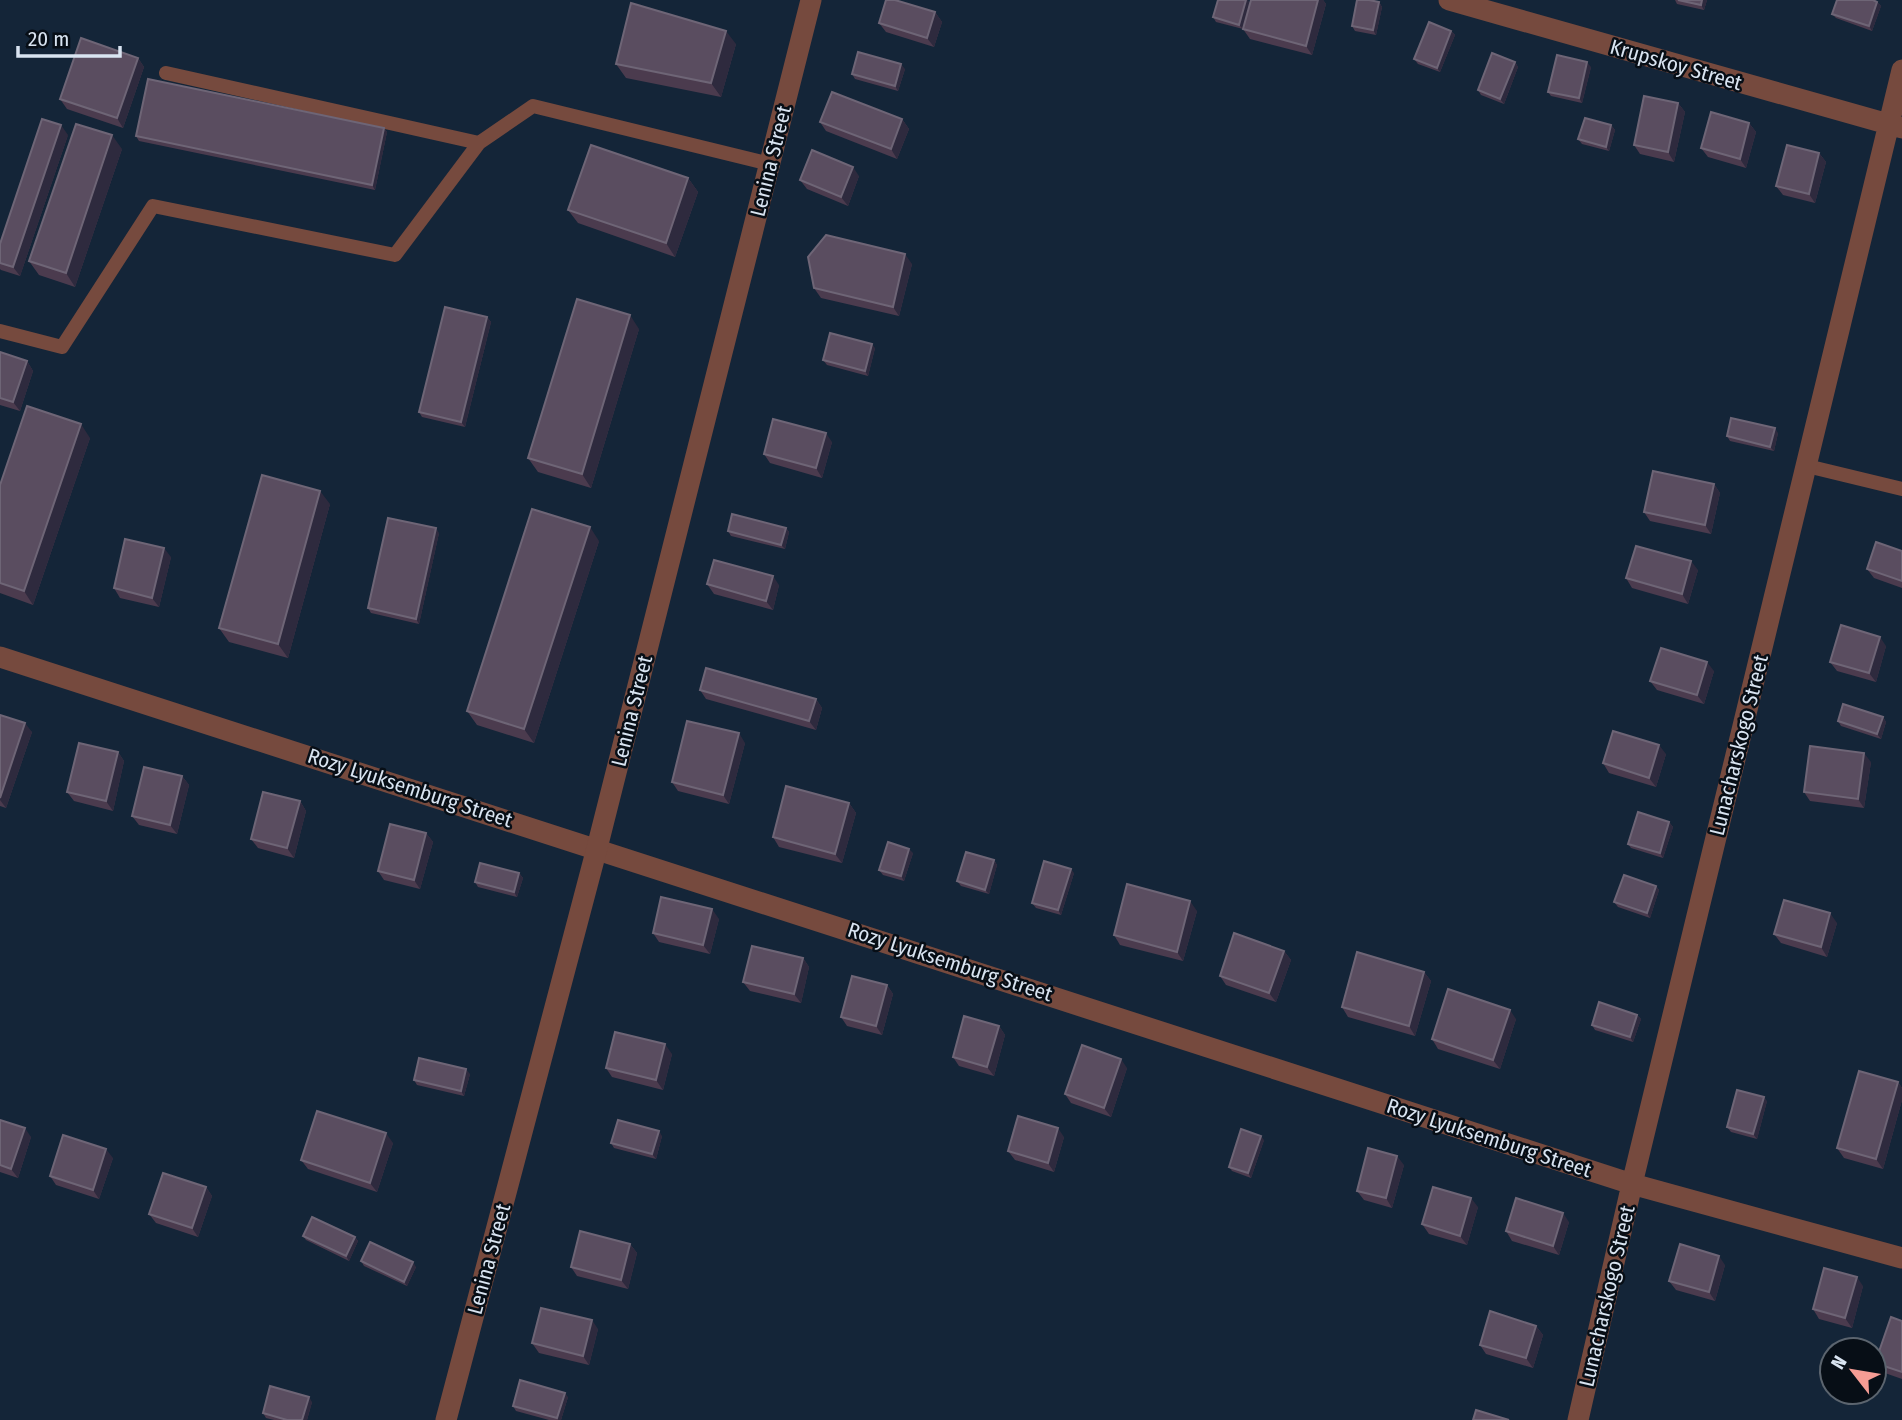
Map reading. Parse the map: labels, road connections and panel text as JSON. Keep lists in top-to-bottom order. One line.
{"streets":{"street":["Krupskoy Street","Lenina Street","Lunacharskogo Street","Rozy Lyuksemburg Street"]},"crossings":[["Krupskoy Street","Lunacharskogo Street"],["Lenina Street","Rozy Lyuksemburg Street"],["Lunacharskogo Street","Rozy Lyuksemburg Street"]],"scale_bar":"20 m","north":"top left"}
